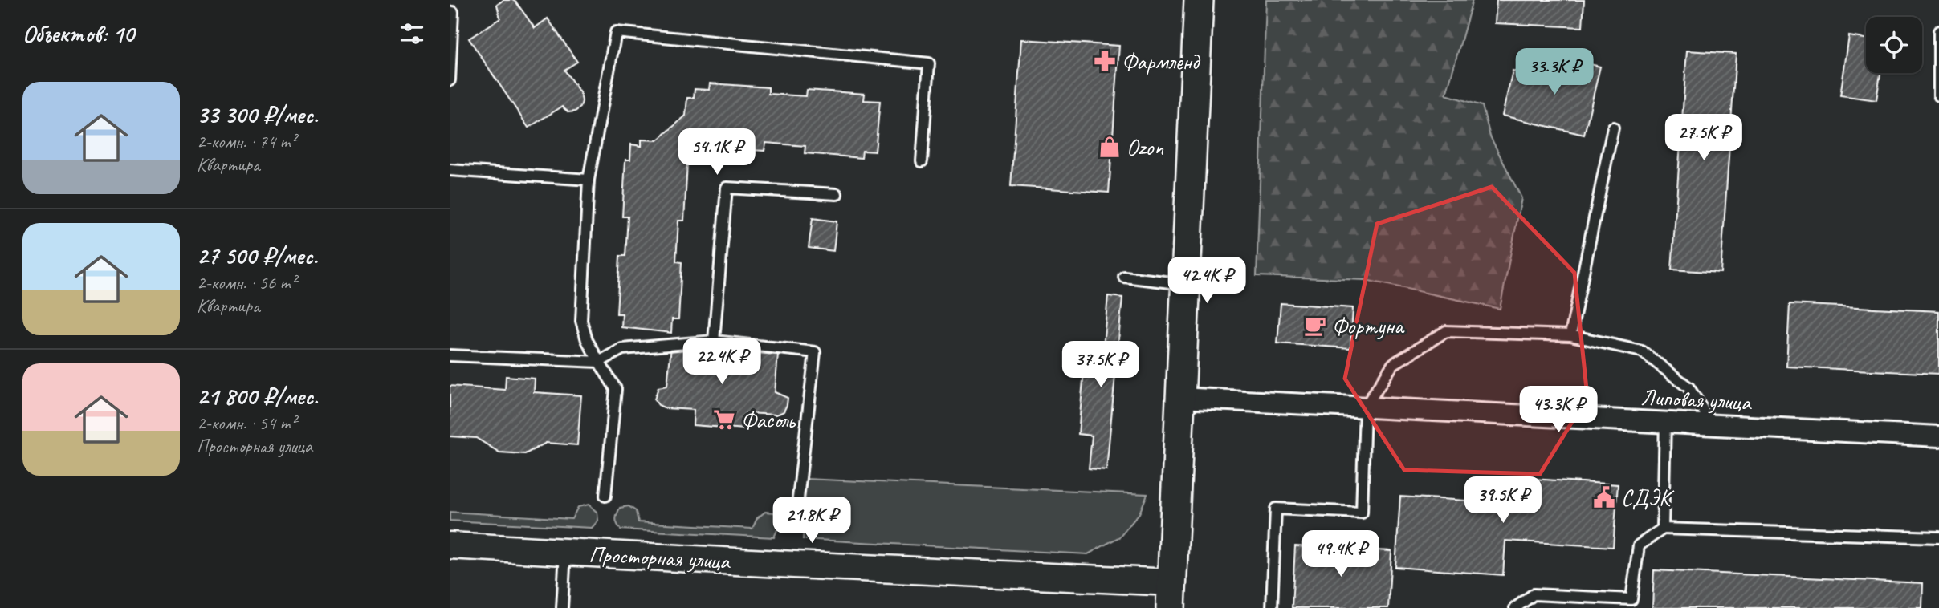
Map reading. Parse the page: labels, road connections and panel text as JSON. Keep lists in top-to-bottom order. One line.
{"streets":{"street":["Липовая улица","Просторная улица"]},"places":{"pharmacy":["Фармленд"],"shop":["Ozon"],"cafe":["Фортуна"],"supermarket":["Фасоль"],"public building":["СДЭК"]},"page":{"heading":"Объектов: 10","price":["33.3K ₽","27.5K ₽","54.1K ₽","42.4K ₽","22.4K ₽","37.5K ₽","43.3K ₽","39.5K ₽","21.8K ₽","49.4K ₽"],"list":[{"name":"33 300 ₽/мес.","note":"2-комн. · 74 m² · Квартира"},{"name":"27 500 ₽/мес.","note":"2-комн. · 56 m² · Квартира"},{"name":"21 800 ₽/мес.","note":"2-комн. · 54 m² · Просторная улица"}]}}
